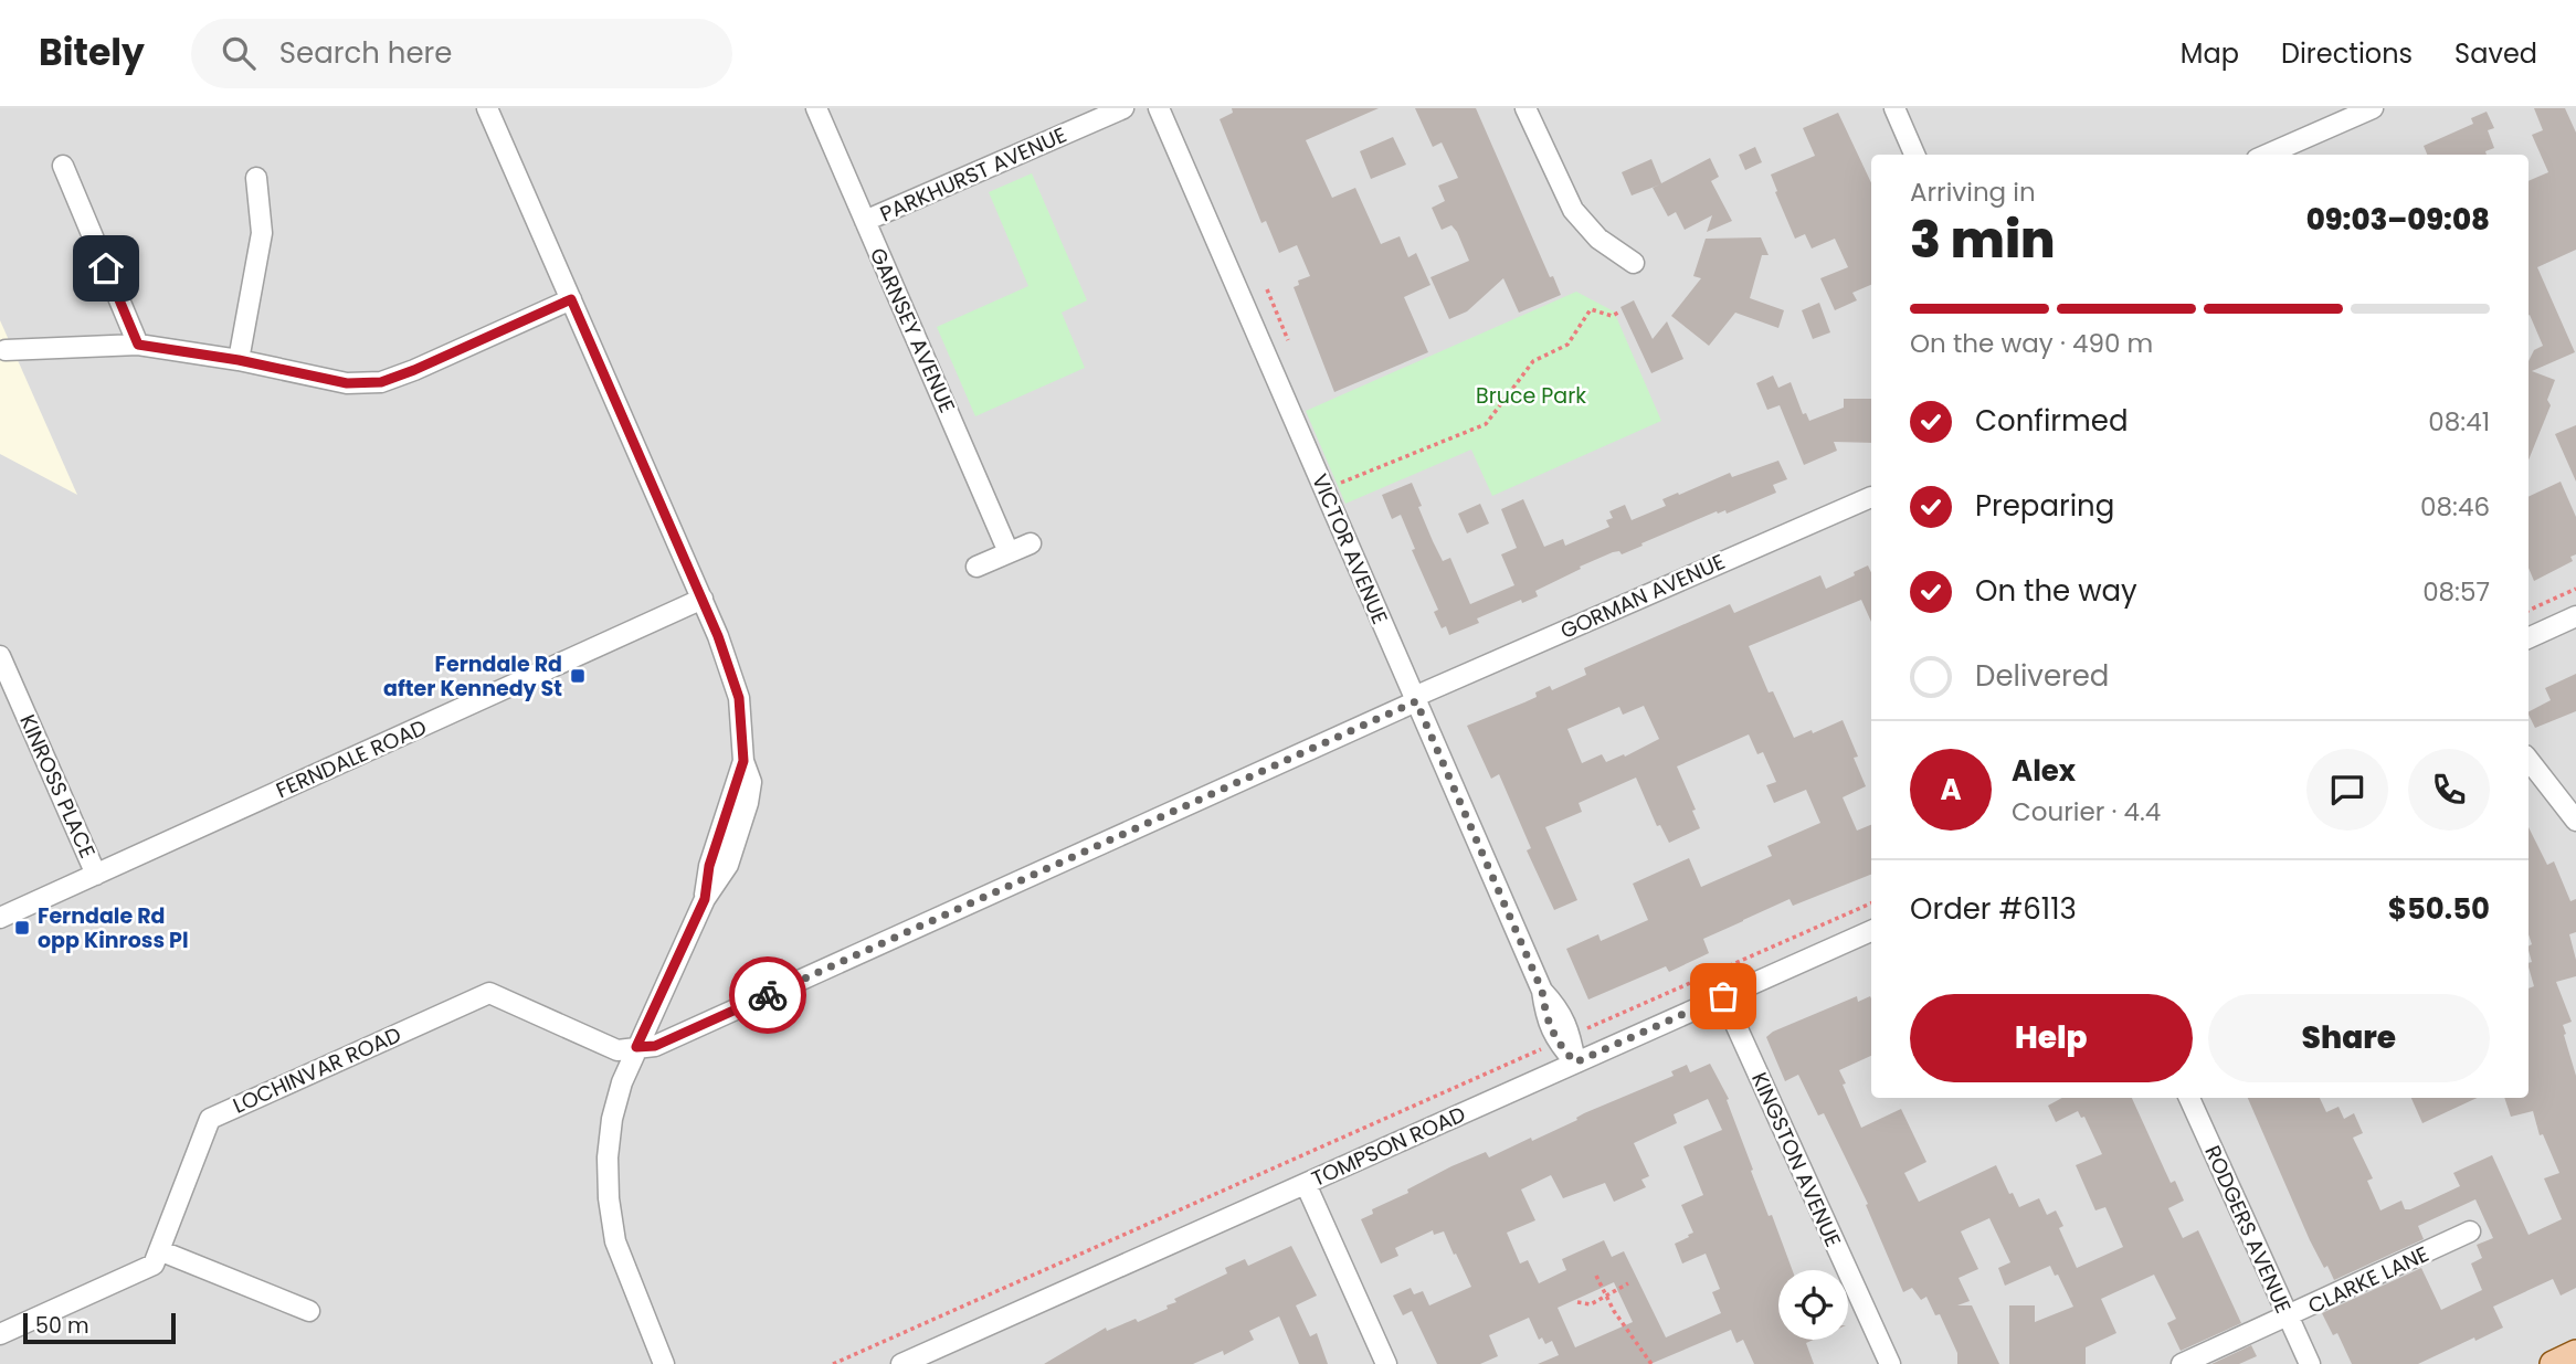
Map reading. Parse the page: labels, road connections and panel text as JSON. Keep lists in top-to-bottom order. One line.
{"streets":{"street":["PARKHURST AVENUE","GARNSEY AVENUE","VICTOR AVENUE","GORMAN AVENUE","FERNDALE ROAD","KINROSS PLACE","LOCHINVAR ROAD","TOMPSON ROAD","KINGSTON AVENUE","RODGERS AVENUE","CLARKE LANE"]},"crossings":[["PARKHURST AVENUE","GARNSEY AVENUE"],["VICTOR AVENUE","GORMAN AVENUE"],["VICTOR AVENUE","TOMPSON ROAD"],["GORMAN AVENUE","LOCHINVAR ROAD"],["FERNDALE ROAD","KINROSS PLACE"],["TOMPSON ROAD","KINGSTON AVENUE"],["RODGERS AVENUE","CLARKE LANE"]],"parks":["Bruce Park"],"places":{"transit":["Ferndale Rd after Kennedy St","Ferndale Rd opp Kinross Pl"]},"scale_bar":"50 m","page":{"header":"Bitely","search":"Search here","nav":["Map","Directions","Saved"],"heading":["3 min","Arriving in","09:03–09:08"],"panel":["Alex","Courier · 4.4","Order #6113","$50.50"],"bar":"On the way · 490 m","list":[["Confirmed","08:41"],["Preparing","08:46"],["On the way","08:57"],"Delivered"],"round":"A","buttons":["Help","Share"],"scale":"50 m"}}
